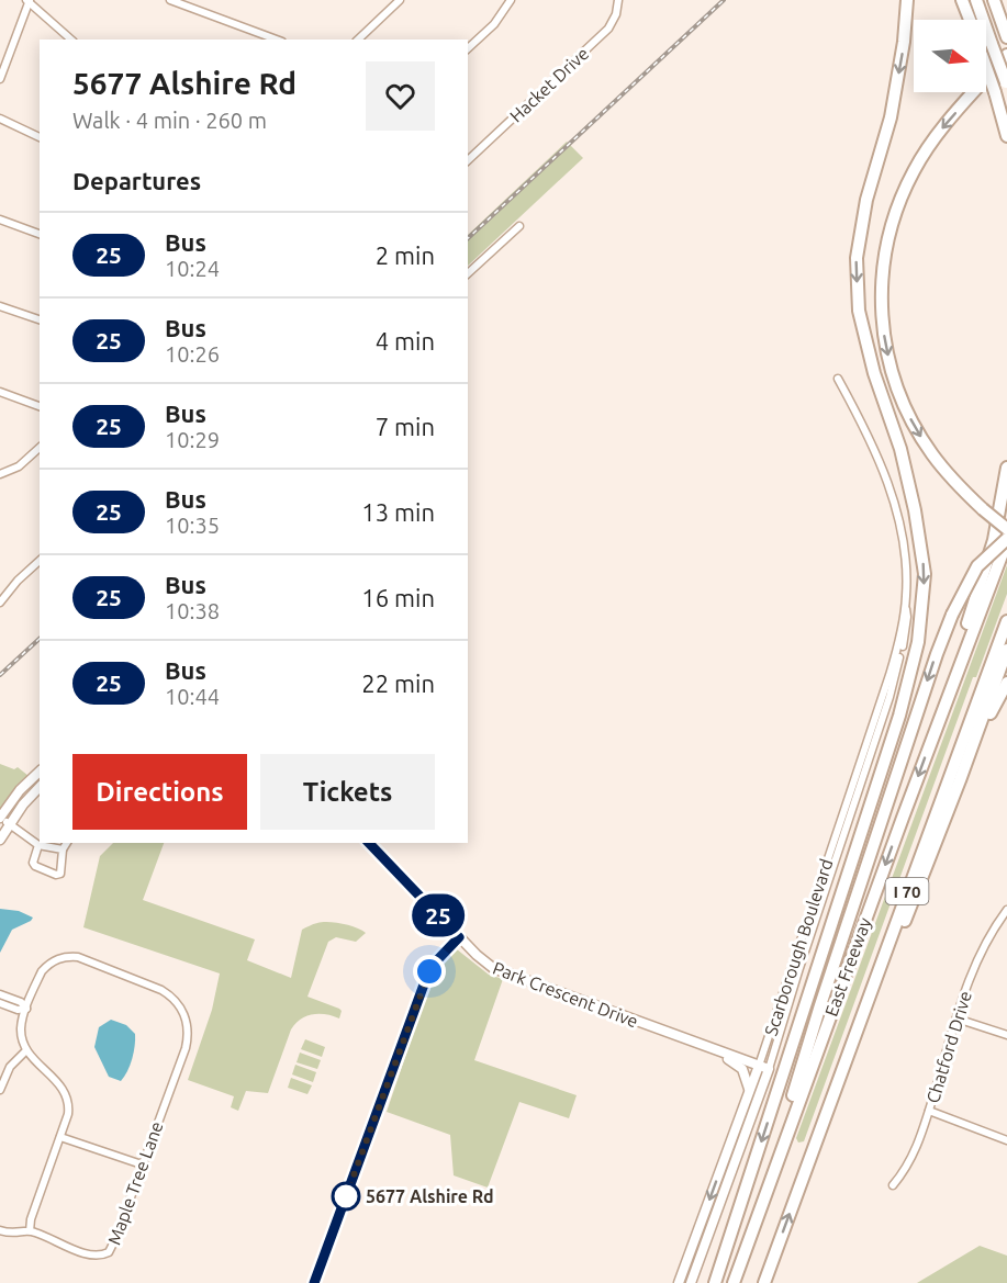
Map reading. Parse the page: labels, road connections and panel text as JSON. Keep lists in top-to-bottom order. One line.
{"streets":{"highway":["I 70","East Freeway"],"street":["Hacket Drive","Scarborough Boulevard","Park Crescent Drive","Chatford Drive","Maple Tree Lane"]},"crossings":[["Scarborough Boulevard","Park Crescent Drive"]],"places":["5677 Alshire Rd"],"lines":["bus line 25"],"north":"right","page":{"on_map":"25","heading":[["5677 Alshire Rd","Walk · 4 min · 260 m"],"Departures"],"list":[{"mark":"25","name":"Bus","note":"10:24","value":"2 min"},{"mark":"25","name":"Bus","note":"10:26","value":"4 min"},{"mark":"25","name":"Bus","note":"10:29","value":"7 min"},{"mark":"25","name":"Bus","note":"10:35","value":"13 min"},{"mark":"25","name":"Bus","note":"10:38","value":"16 min"},{"mark":"25","name":"Bus","note":"10:44","value":"22 min"}],"buttons":["Directions","Tickets"]}}
